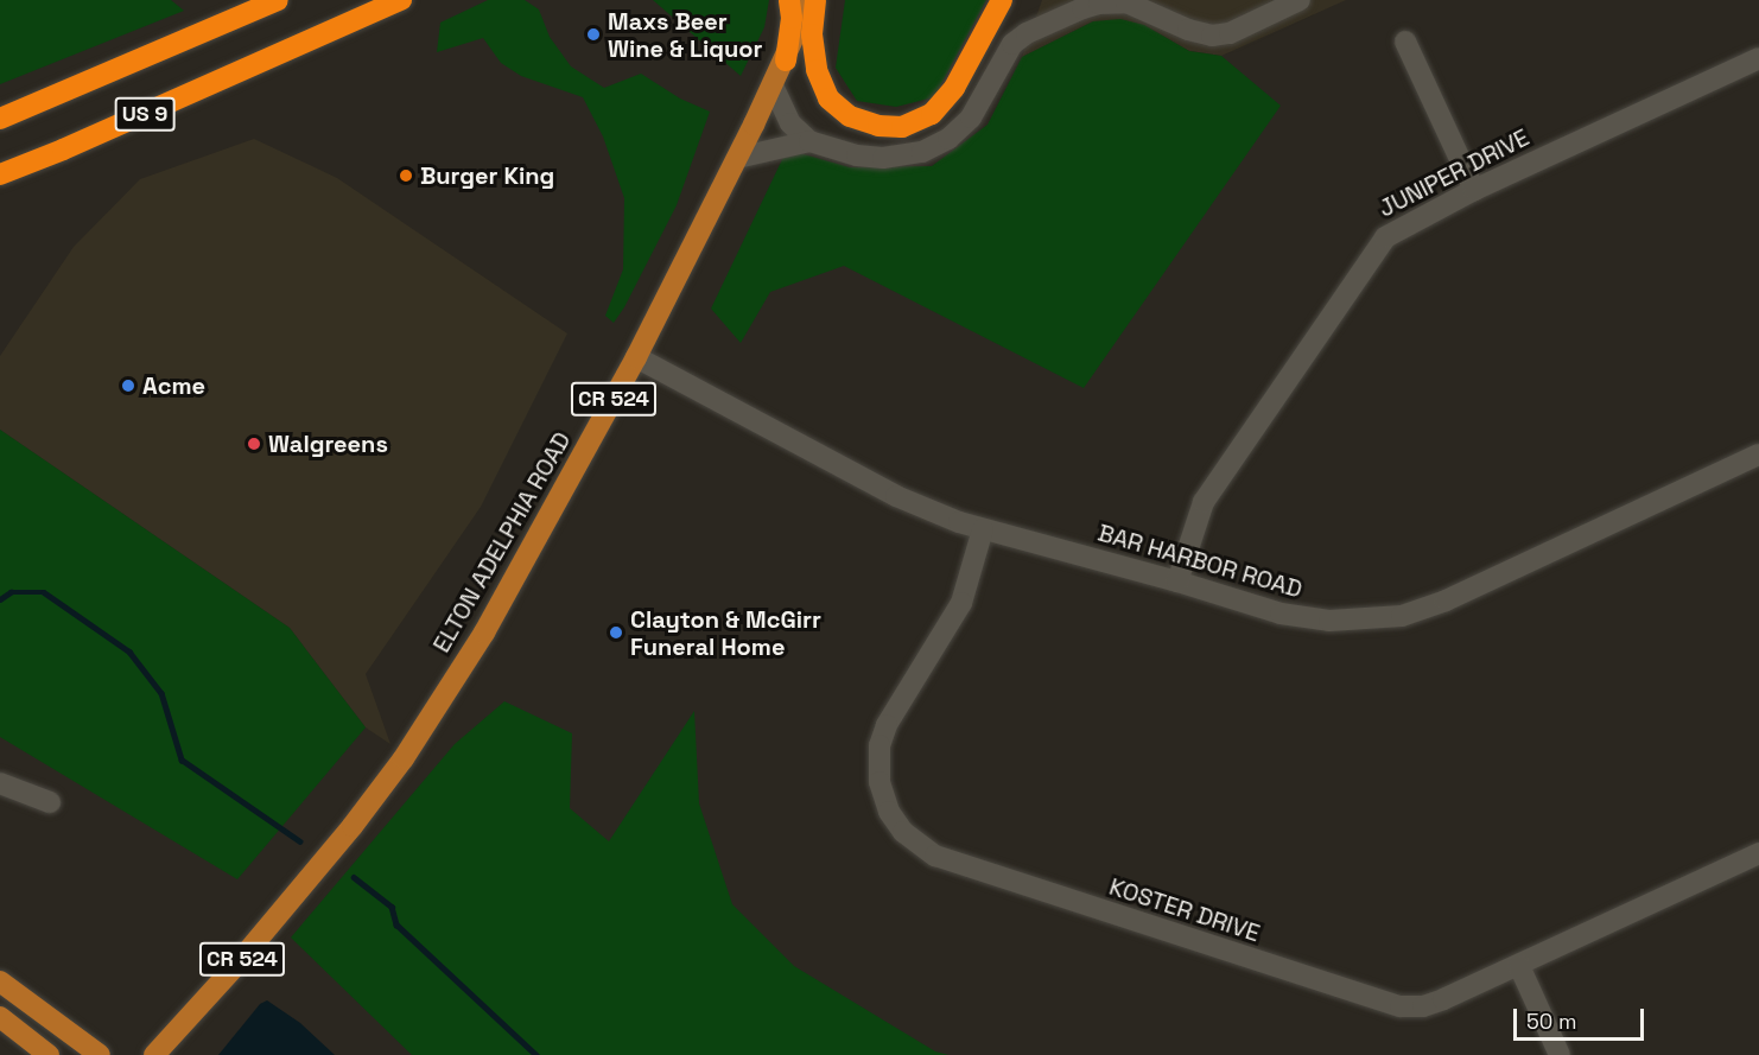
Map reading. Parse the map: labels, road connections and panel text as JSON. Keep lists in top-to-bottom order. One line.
{"streets":{"highway":["US 9"],"main road":["CR 524","ELTON ADELPHIA ROAD"],"street":["JUNIPER DRIVE","BAR HARBOR ROAD","KOSTER DRIVE"]},"crossings":[["JUNIPER DRIVE","BAR HARBOR ROAD"],["ELTON ADELPHIA ROAD","BAR HARBOR ROAD"],["BAR HARBOR ROAD","KOSTER DRIVE"]],"places":["Maxs Beer Wine & Liquor","Burger King","Acme","Walgreens","Clayton & McGirr Funeral Home"],"scale_bar":"50 m"}
